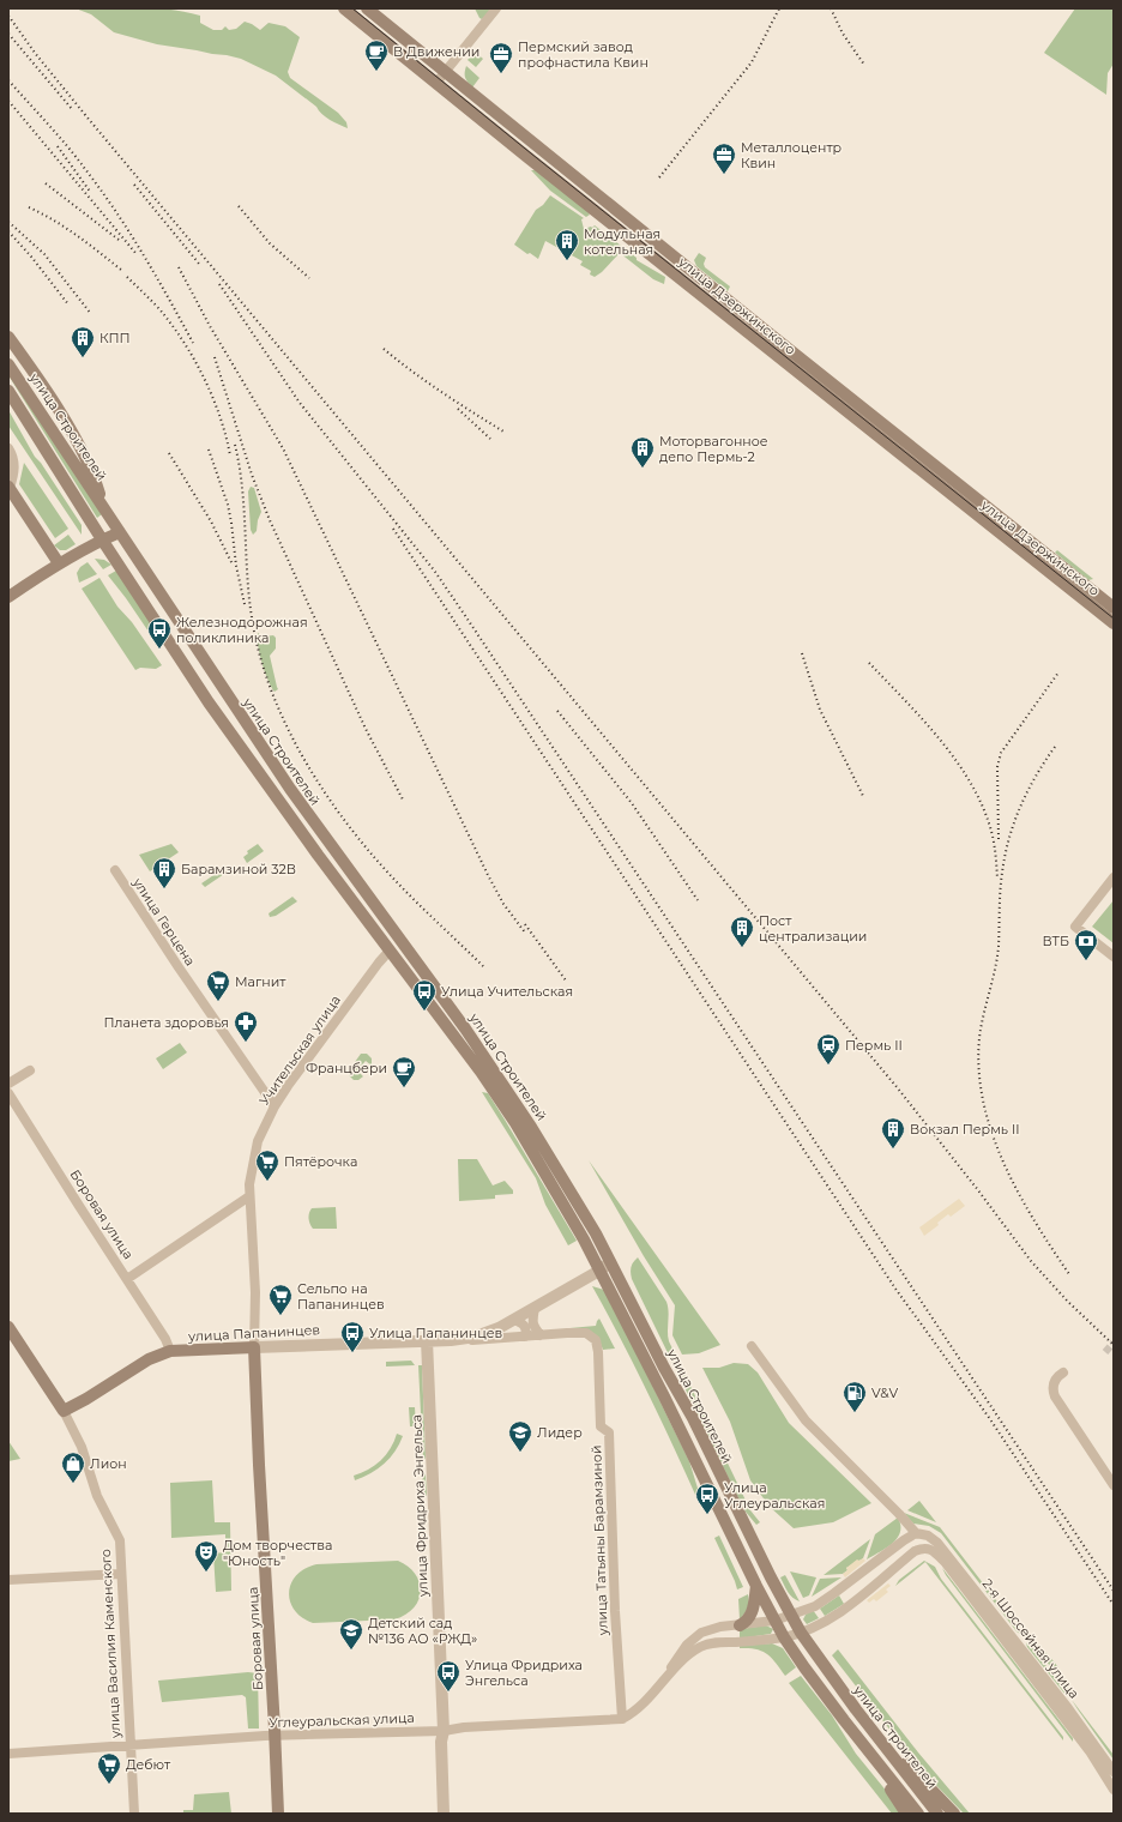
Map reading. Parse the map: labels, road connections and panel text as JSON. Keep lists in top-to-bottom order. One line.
{"streets":{"main road":["улица Дзержинского","улица Строителей","Боровая улица","улица Папанинцев","улица Василия Каменского"],"street":["улица Герцена","Учительская улица","улица Фридриха Энгельса","улица Татьяны Барамзиной","2-я Шоссейная улица","Углеуральская улица"]},"crossings":[["улица Строителей","Учительская улица"],["улица Строителей","улица Папанинцев"],["улица Герцена","Учительская улица"],["Учительская улица","Боровая улица"],["Учительская улица","улица Папанинцев"],["Боровая улица","улица Папанинцев"],["Боровая улица","Углеуральская улица"],["улица Папанинцев","улица Фридриха Энгельса"],["улица Папанинцев","улица Татьяны Барамзиной"],["улица Папанинцев","улица Василия Каменского"],["улица Фридриха Энгельса","Углеуральская улица"],["улица Татьяны Барамзиной","Углеуральская улица"],["улица Василия Каменского","Углеуральская улица"]],"places":{"cafe":["В Движении","Францбери"],"office":["Пермский завод профнастила Квин","Металлоцентр Квин"],"building":["Модульная котельная","КПП","Моторвагонное депо Пермь-2","Барамзиной 32В","Пост централизации","Вокзал Пермь II"],"bus stop":["Железнодорожная поликлиника","Улица Учительская","Улица Папанинцев","Улица Углеуральская","Улица Фридриха Энгельса"],"bank":["ВТБ"],"supermarket":["Магнит","Пятёрочка","Сельпо на Папанинцев","Дебют"],"pharmacy":["Планета здоровья"],"station":["Пермь II"],"fuel station":["V&V"],"school or university":["Лидер","Детский сад №136 АО «РЖД»"],"shop":["Лион"],"theatre":["Дом творчества \"Юность\""]}}
